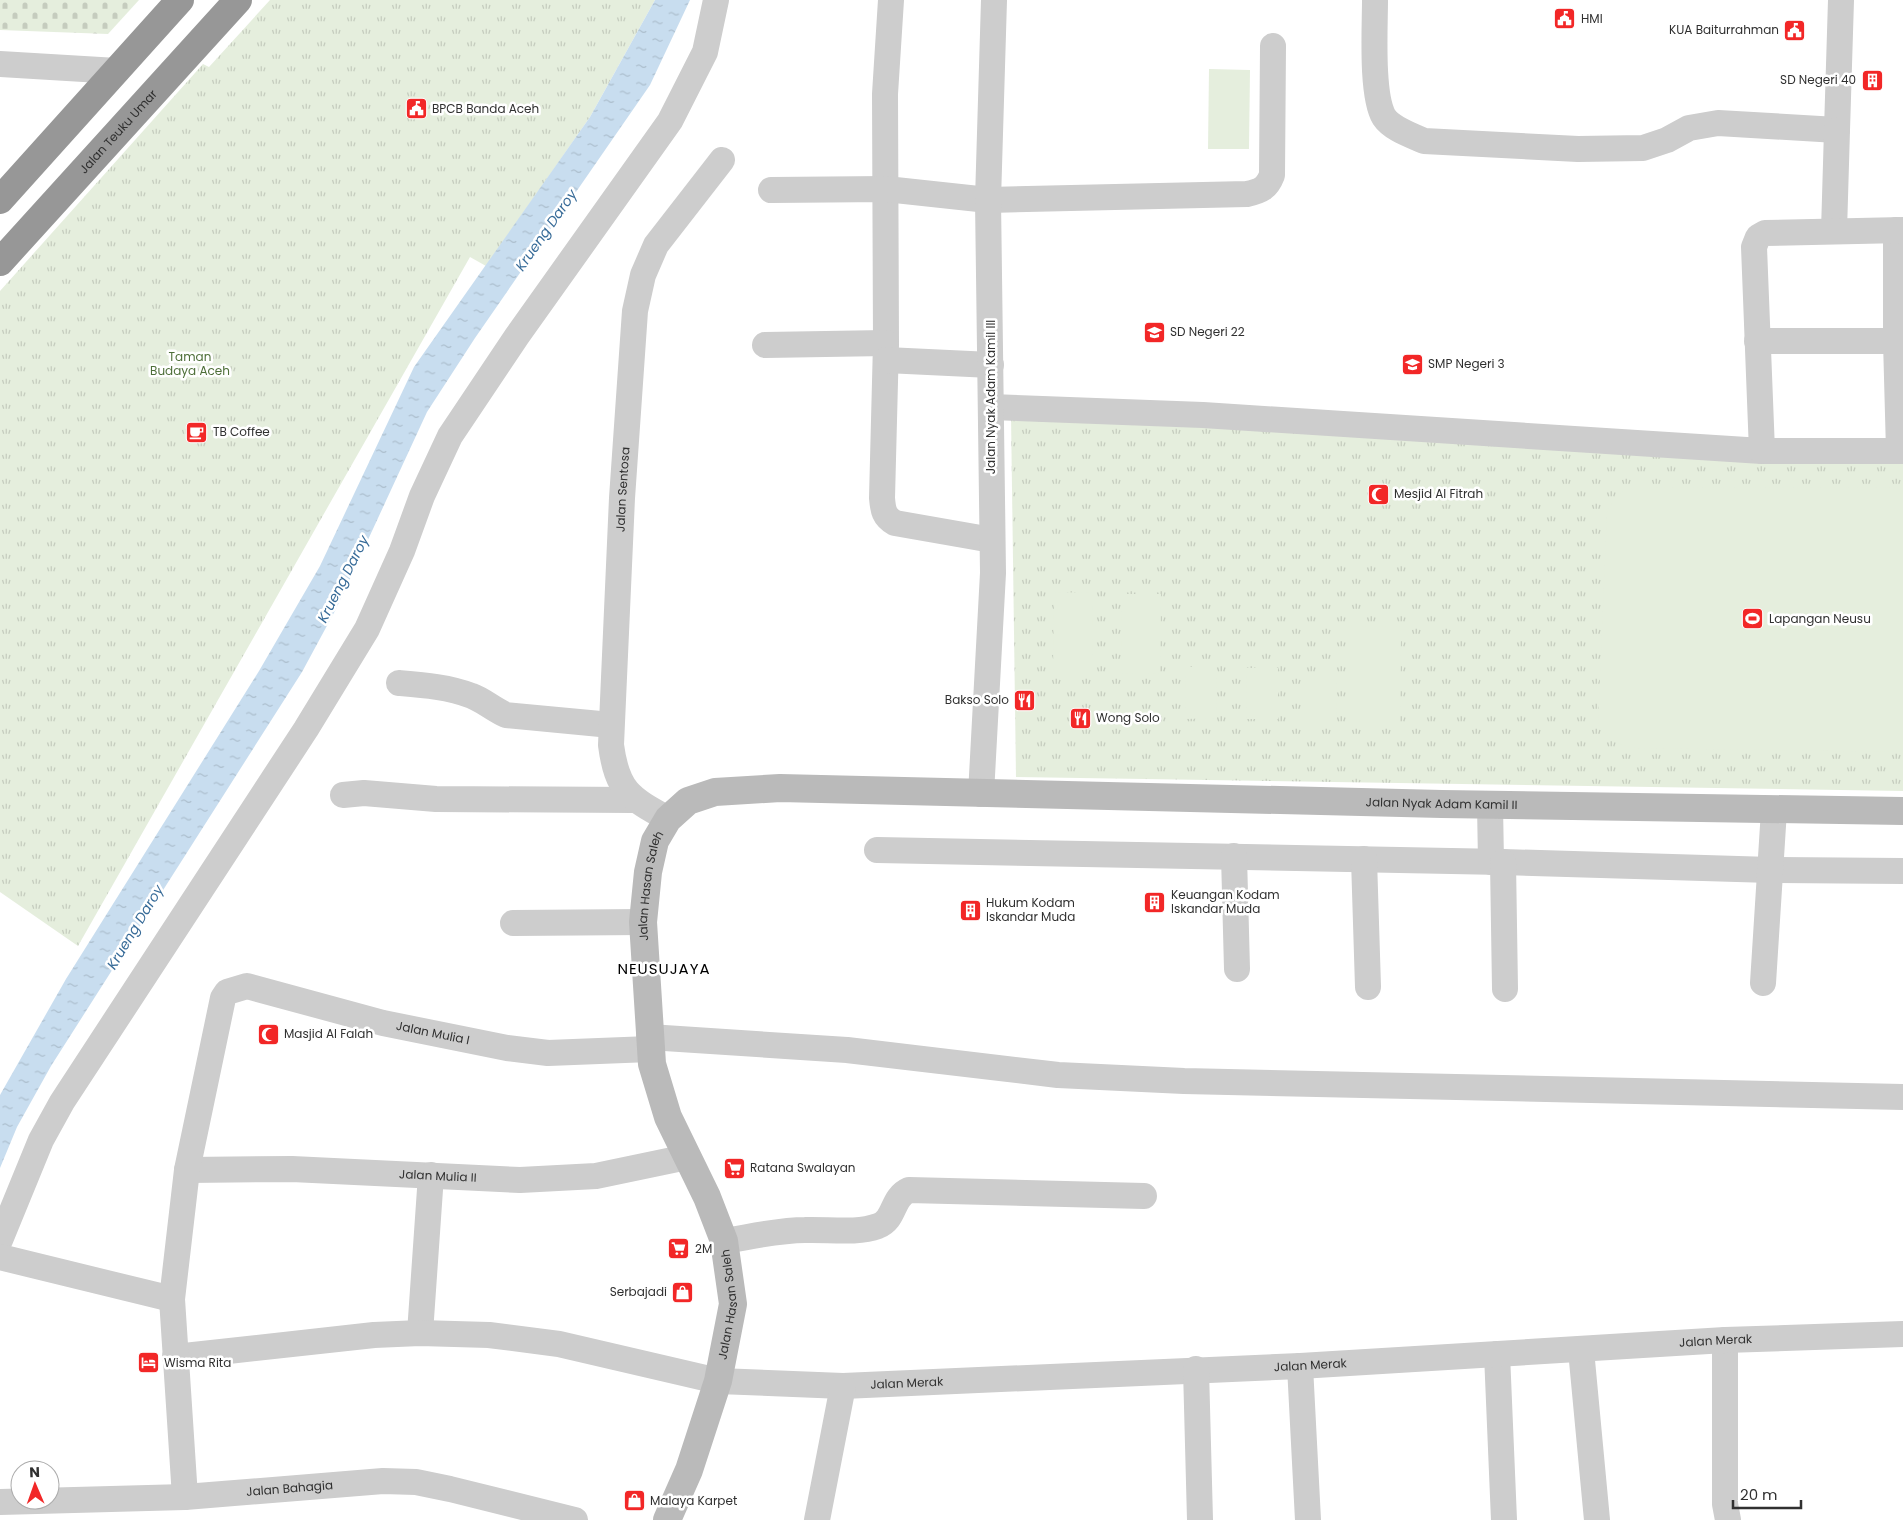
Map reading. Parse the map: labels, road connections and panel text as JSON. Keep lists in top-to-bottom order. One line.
{"streets":{"highway":["Jalan Teuku Umar"],"street":["Jalan Nyak Adam Kamil III","Jalan Sentosa","Jalan Nyak Adam Kamil II","Jalan Hasan Saleh","Jalan Mulia I","Jalan Mulia II","Jalan Merak","Jalan Bahagia"]},"crossings":[["Jalan Nyak Adam Kamil III","Jalan Nyak Adam Kamil II"],["Jalan Nyak Adam Kamil III","Jalan Hasan Saleh"],["Jalan Sentosa","Jalan Hasan Saleh"],["Jalan Nyak Adam Kamil II","Jalan Hasan Saleh"],["Jalan Hasan Saleh","Jalan Mulia I"],["Jalan Hasan Saleh","Jalan Mulia II"],["Jalan Hasan Saleh","Jalan Merak"],["Jalan Mulia I","Jalan Mulia II"]],"districts":["NEUSUJAYA"],"water":["Krueng Daroy"],"parks":["Taman Budaya Aceh"],"places":{"public building":["HMI","KUA Baiturrahman","BPCB Banda Aceh"],"building":["SD Negeri 40","Keuangan Kodam Iskandar Muda","Hukum Kodam Iskandar Muda"],"school or university":["SD Negeri 22","SMP Negeri 3"],"cafe":["TB Coffee"],"mosque":["Mesjid Al Fitrah","Masjid Al Falah"],"sports":["Lapangan Neusu"],"restaurant":["Bakso Solo","Wong Solo"],"supermarket":["Ratana Swalayan","2M"],"shop":["Serbajadi","Malaya Karpet"],"hotel":["Wisma Rita"]},"scale_bar":"20 m","north":"top"}
